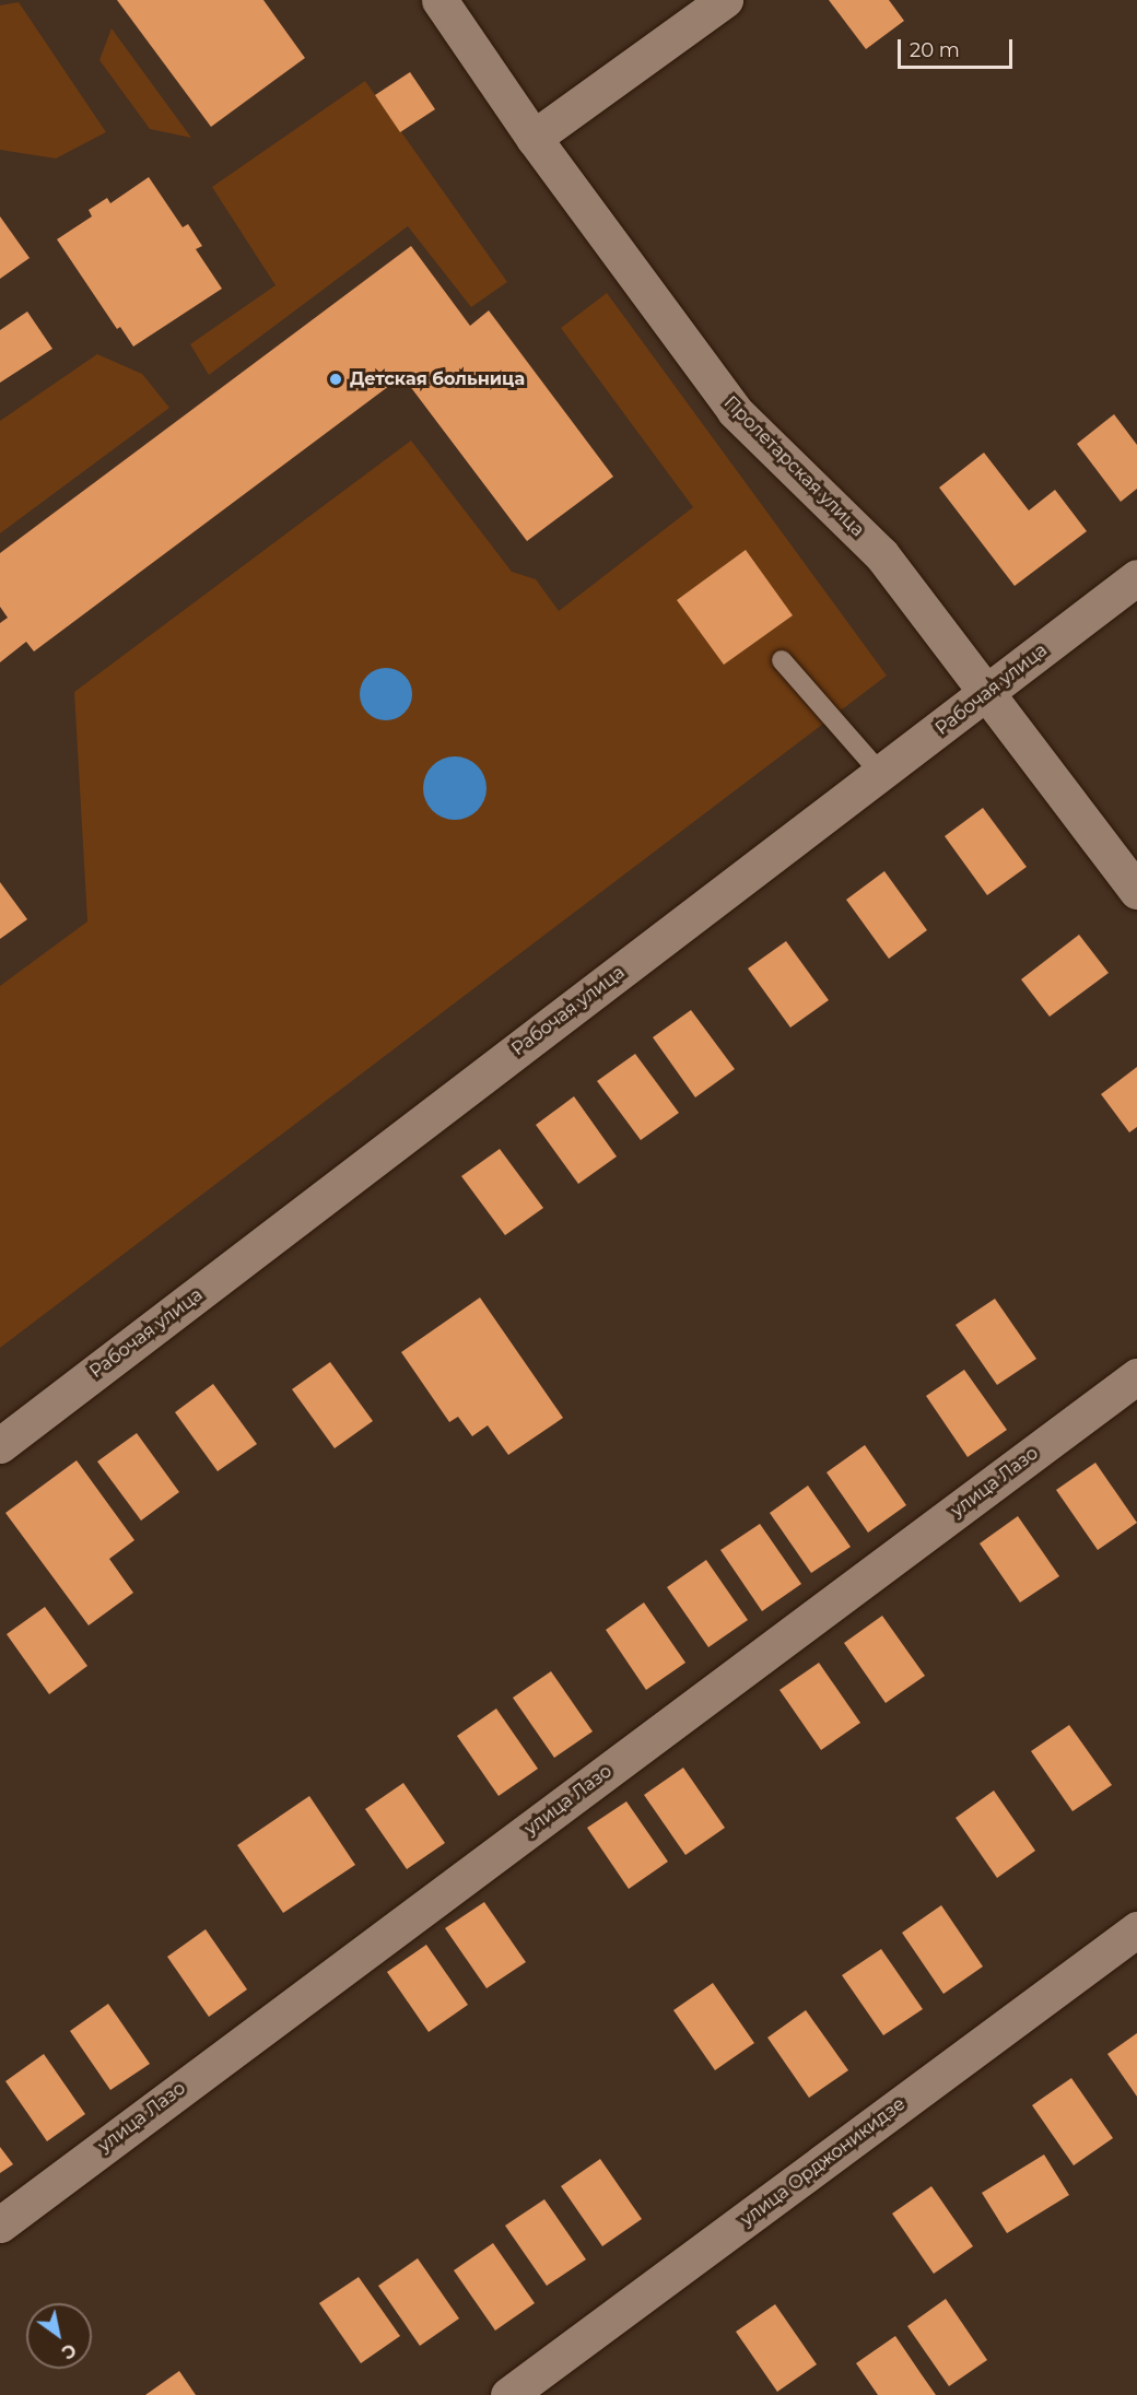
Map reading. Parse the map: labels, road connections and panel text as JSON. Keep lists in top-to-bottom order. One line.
{"streets":{"street":["Пролетарская улица","Рабочая улица","улица Лазо","улица Орджоникидзе"]},"crossings":[["Пролетарская улица","Рабочая улица"]],"places":["Детская больница"],"scale_bar":"20 m","north":"bottom right"}
